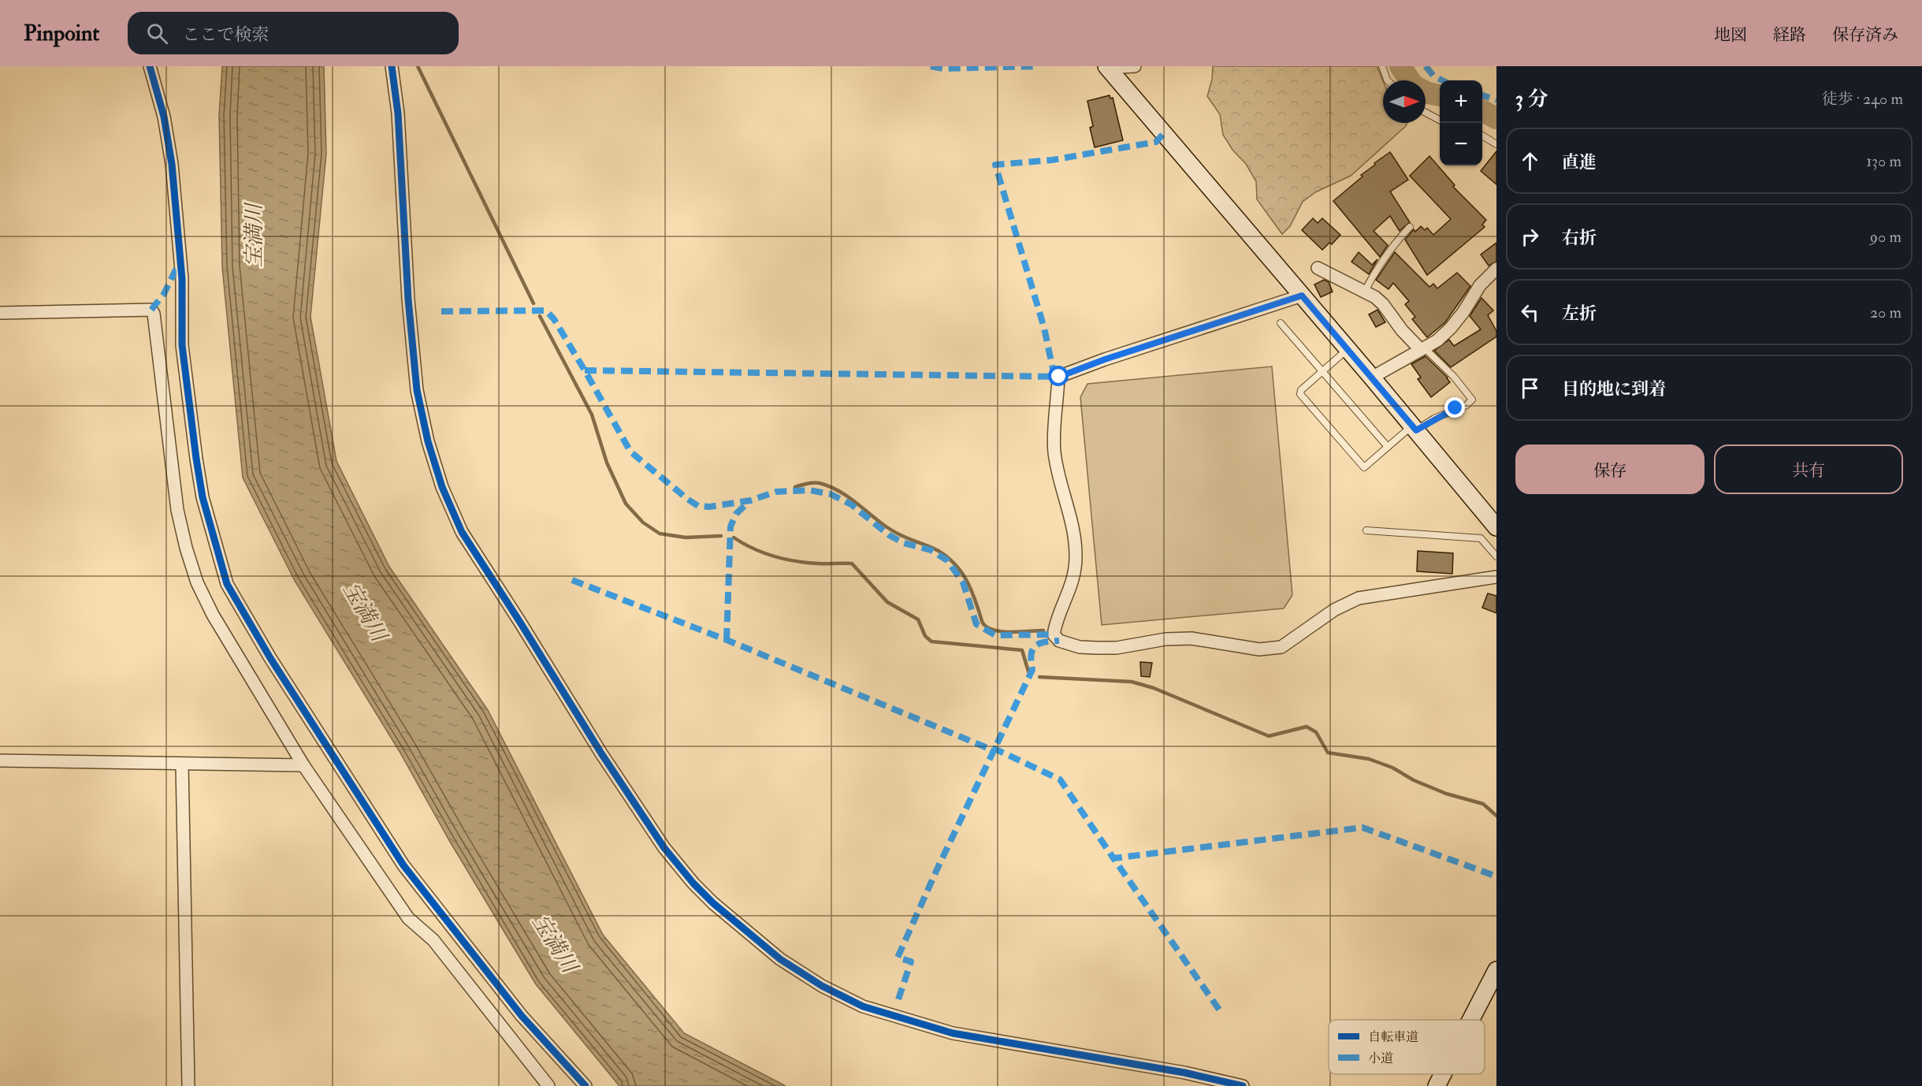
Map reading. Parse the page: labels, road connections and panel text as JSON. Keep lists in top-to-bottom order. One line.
{"water":["宝満川"],"legend":["自転車道","小道"],"north":"right","page":{"header":"Pinpoint","search":"ここで検索","nav":["地図","経路","保存済み"],"heading":["3 分","徒歩 · 240 m"],"map_buttons":["+","−"],"list":[["直進","130 m"],["右折","90 m"],["左折","20 m"],"目的地に到着"],"buttons":["保存","共有"]}}
